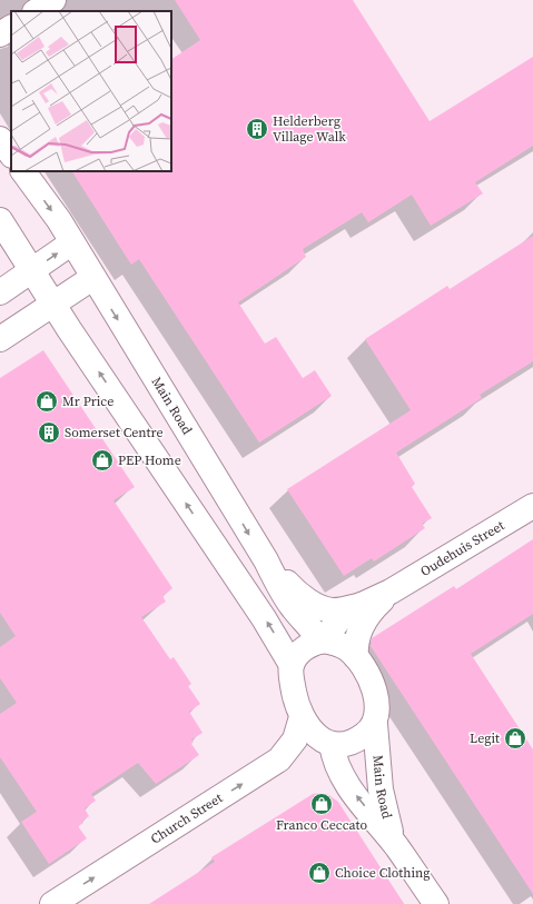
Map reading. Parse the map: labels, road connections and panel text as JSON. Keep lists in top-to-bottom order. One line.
{"streets":{"main road":["Main Road","Oudehuis Street","Church Street"]},"crossings":[["Main Road","Oudehuis Street"],["Main Road","Church Street"],["Oudehuis Street","Church Street"]],"one_way":["Church Street"],"places":{"building":["Helderberg Village Walk","Somerset Centre"],"shop":["Mr Price","PEP Home","Legit","Franco Ceccato","Choice Clothing"]}}
